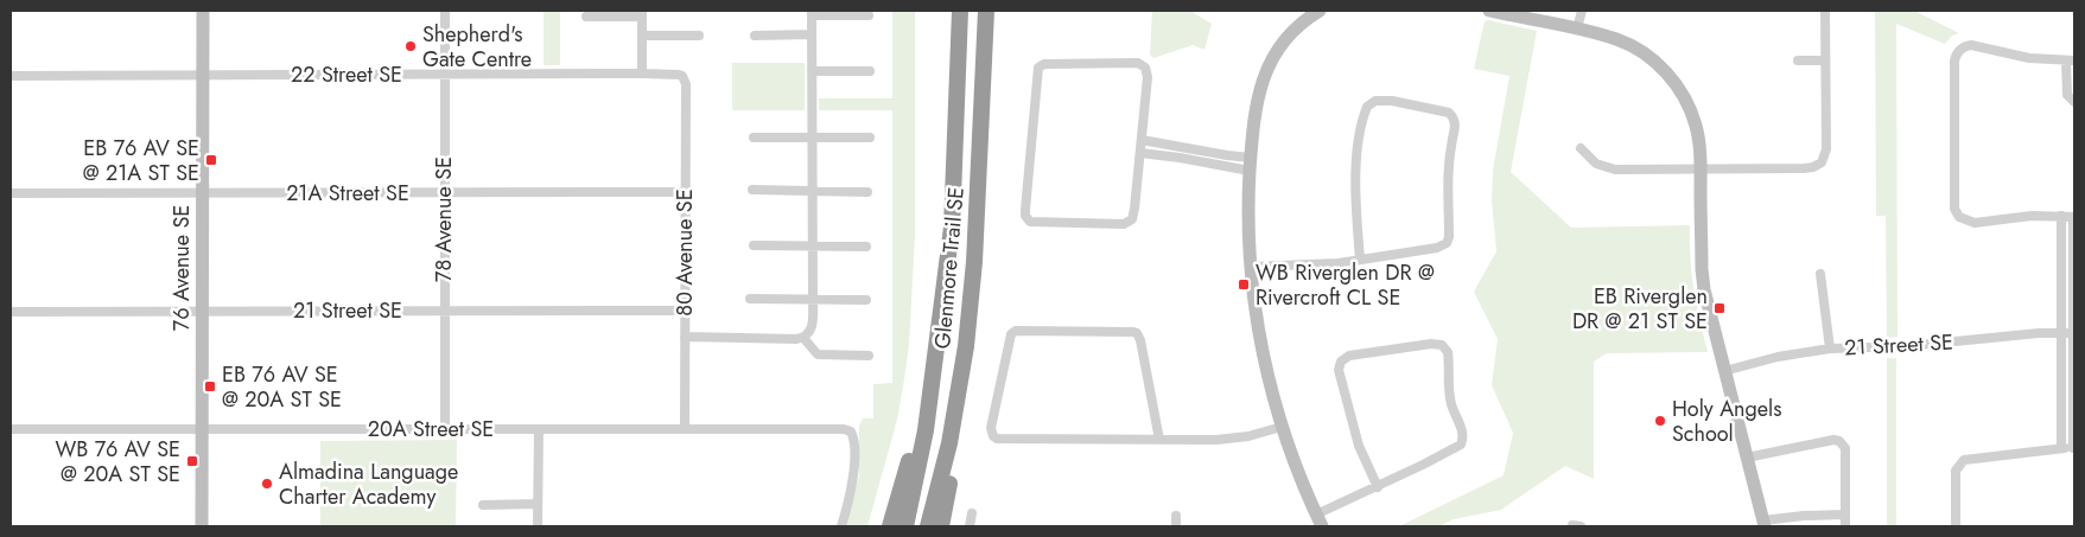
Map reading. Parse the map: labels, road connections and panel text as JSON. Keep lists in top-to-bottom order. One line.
{"streets":{"highway":["Glenmore Trail SE"],"street":["22 Street SE","21A Street SE","78 Avenue SE","80 Avenue SE","76 Avenue SE","21 Street SE","20A Street SE"]},"crossings":[["22 Street SE","78 Avenue SE"],["22 Street SE","80 Avenue SE"],["22 Street SE","76 Avenue SE"],["21A Street SE","78 Avenue SE"],["21A Street SE","80 Avenue SE"],["21A Street SE","76 Avenue SE"],["78 Avenue SE","21 Street SE"],["78 Avenue SE","20A Street SE"],["80 Avenue SE","21 Street SE"],["80 Avenue SE","20A Street SE"],["76 Avenue SE","21 Street SE"],["76 Avenue SE","20A Street SE"]],"places":{"other":["Shepherd's Gate Centre","Holy Angels School","Almadina Language Charter Academy"],"transit":["EB 76 AV SE @ 21A ST SE","WB Riverglen DR @ Rivercroft CL SE","EB Riverglen DR @ 21 ST SE","EB 76 AV SE @ 20A ST SE","WB 76 AV SE @ 20A ST SE"]}}
